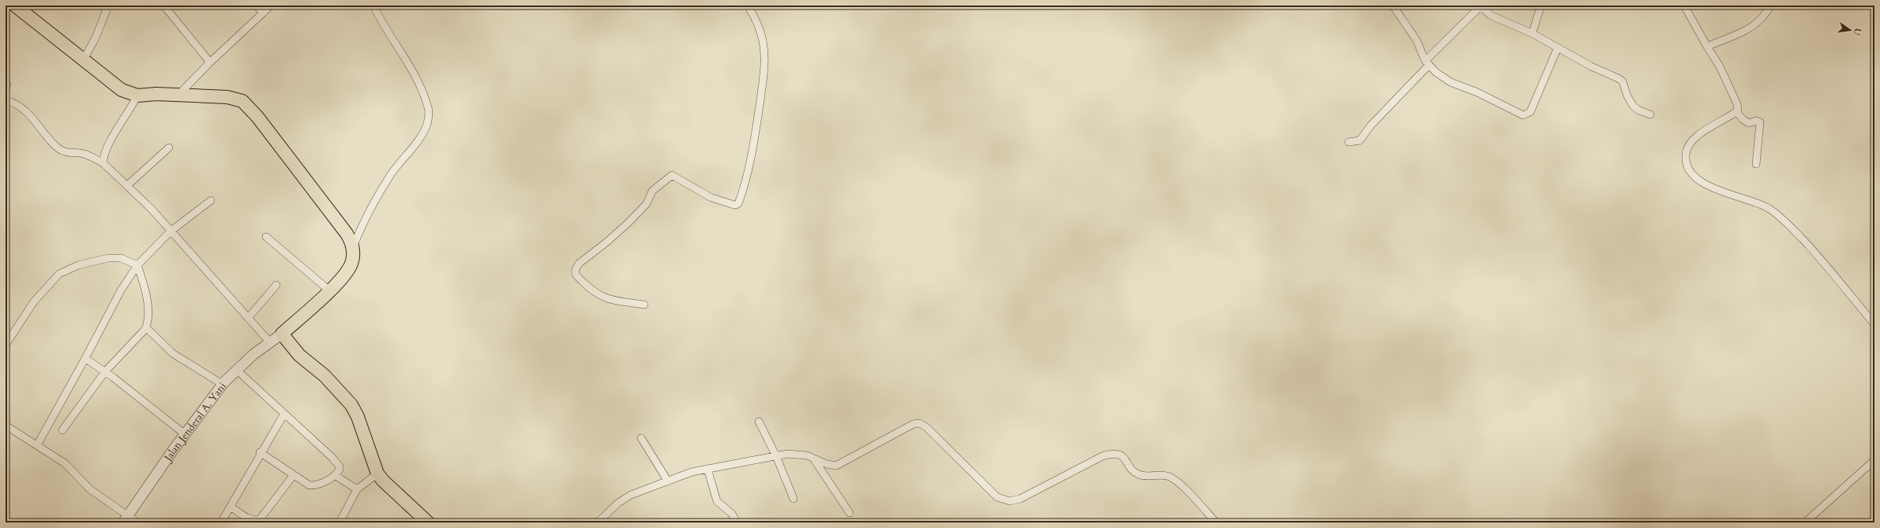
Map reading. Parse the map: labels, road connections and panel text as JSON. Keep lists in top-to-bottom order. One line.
{"streets":{"main road":["Jalan Jenderal A. Yani"]},"north":"right"}
